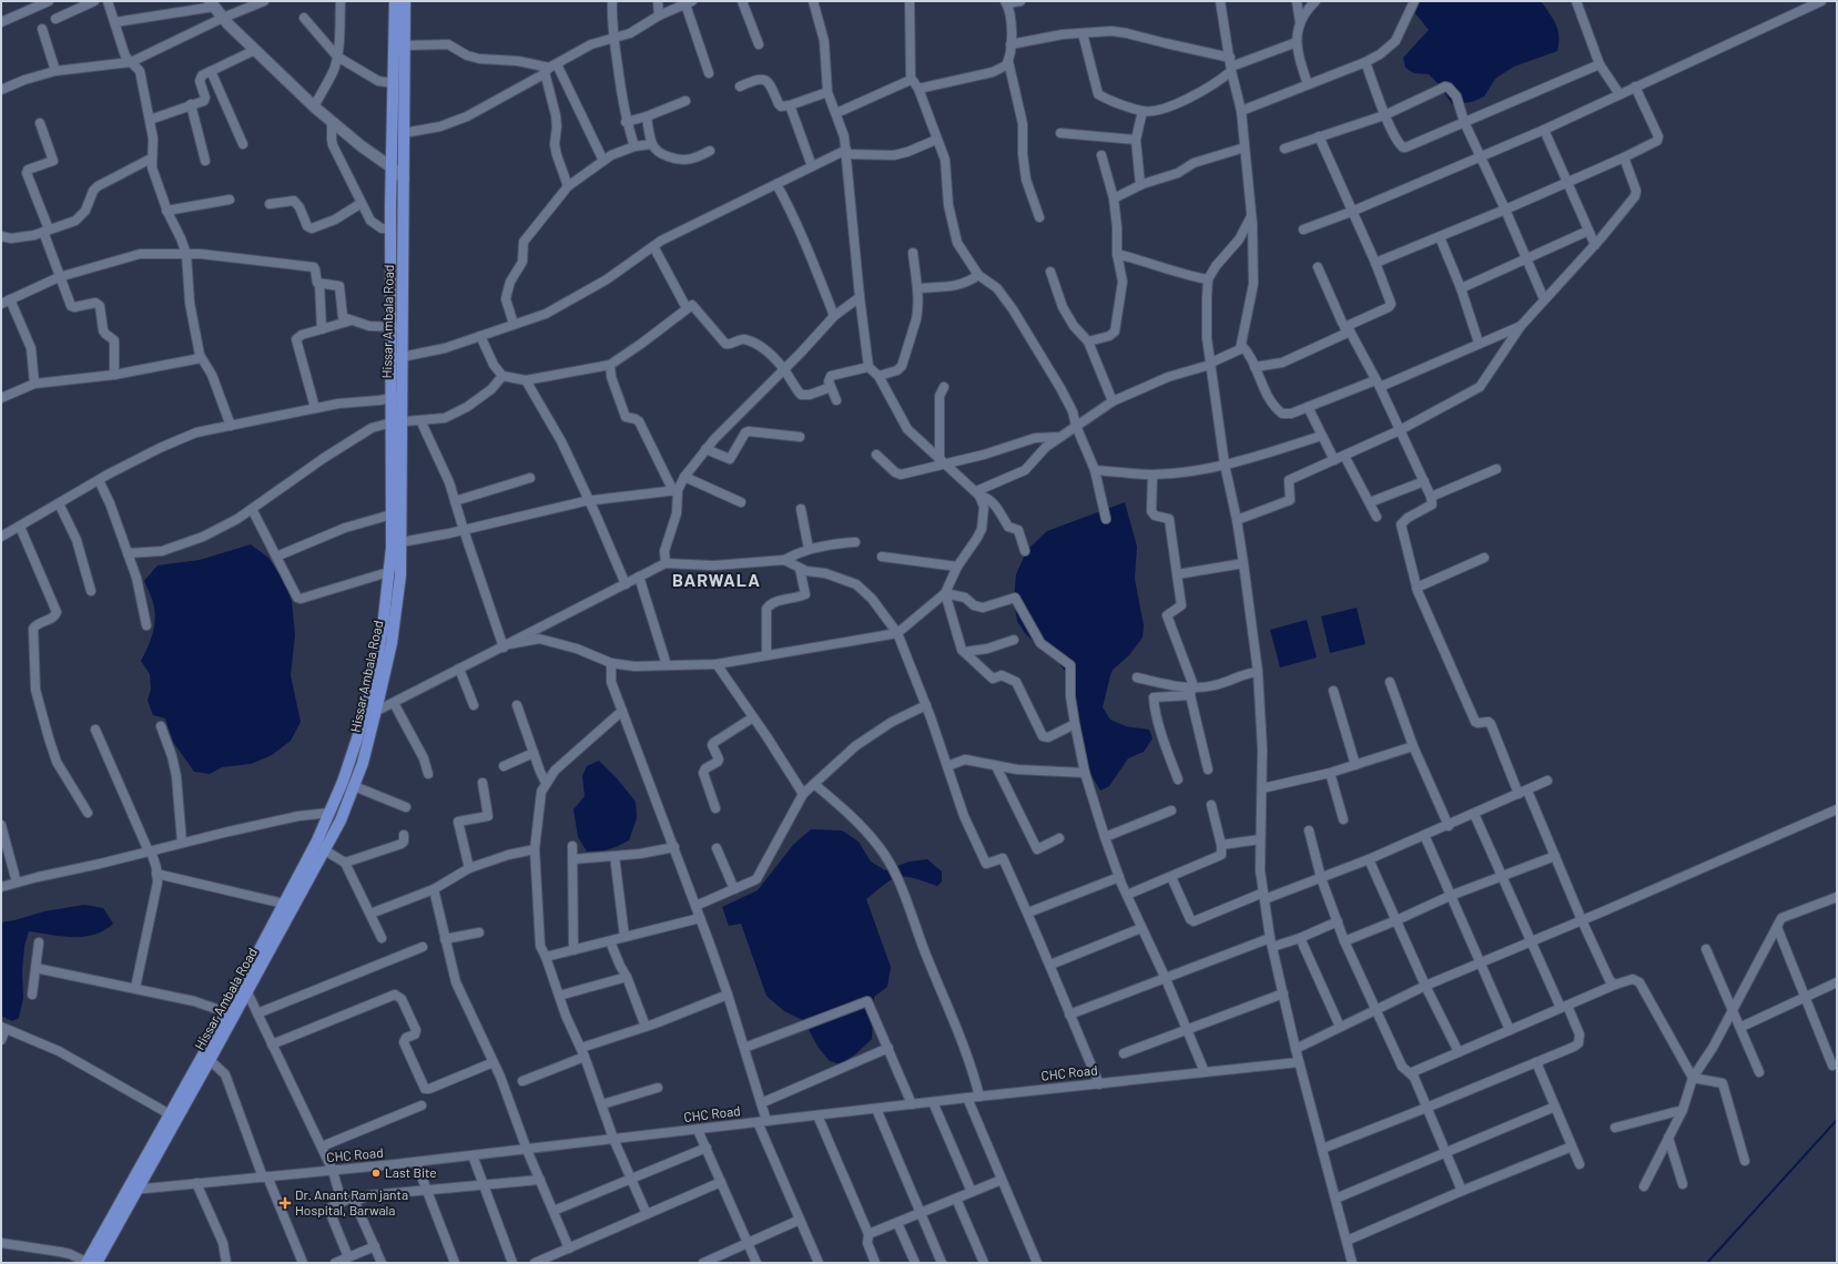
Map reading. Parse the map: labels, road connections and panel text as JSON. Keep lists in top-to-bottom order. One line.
{"streets":{"main road":["Hissar Ambala Road"],"street":["CHC Road"]},"crossings":[["Hissar Ambala Road","CHC Road"]],"districts":["BARWALA"],"places":{"other":["Last Bite"],"health":["Dr. Anant Ram janta Hospital, Barwala"]}}
